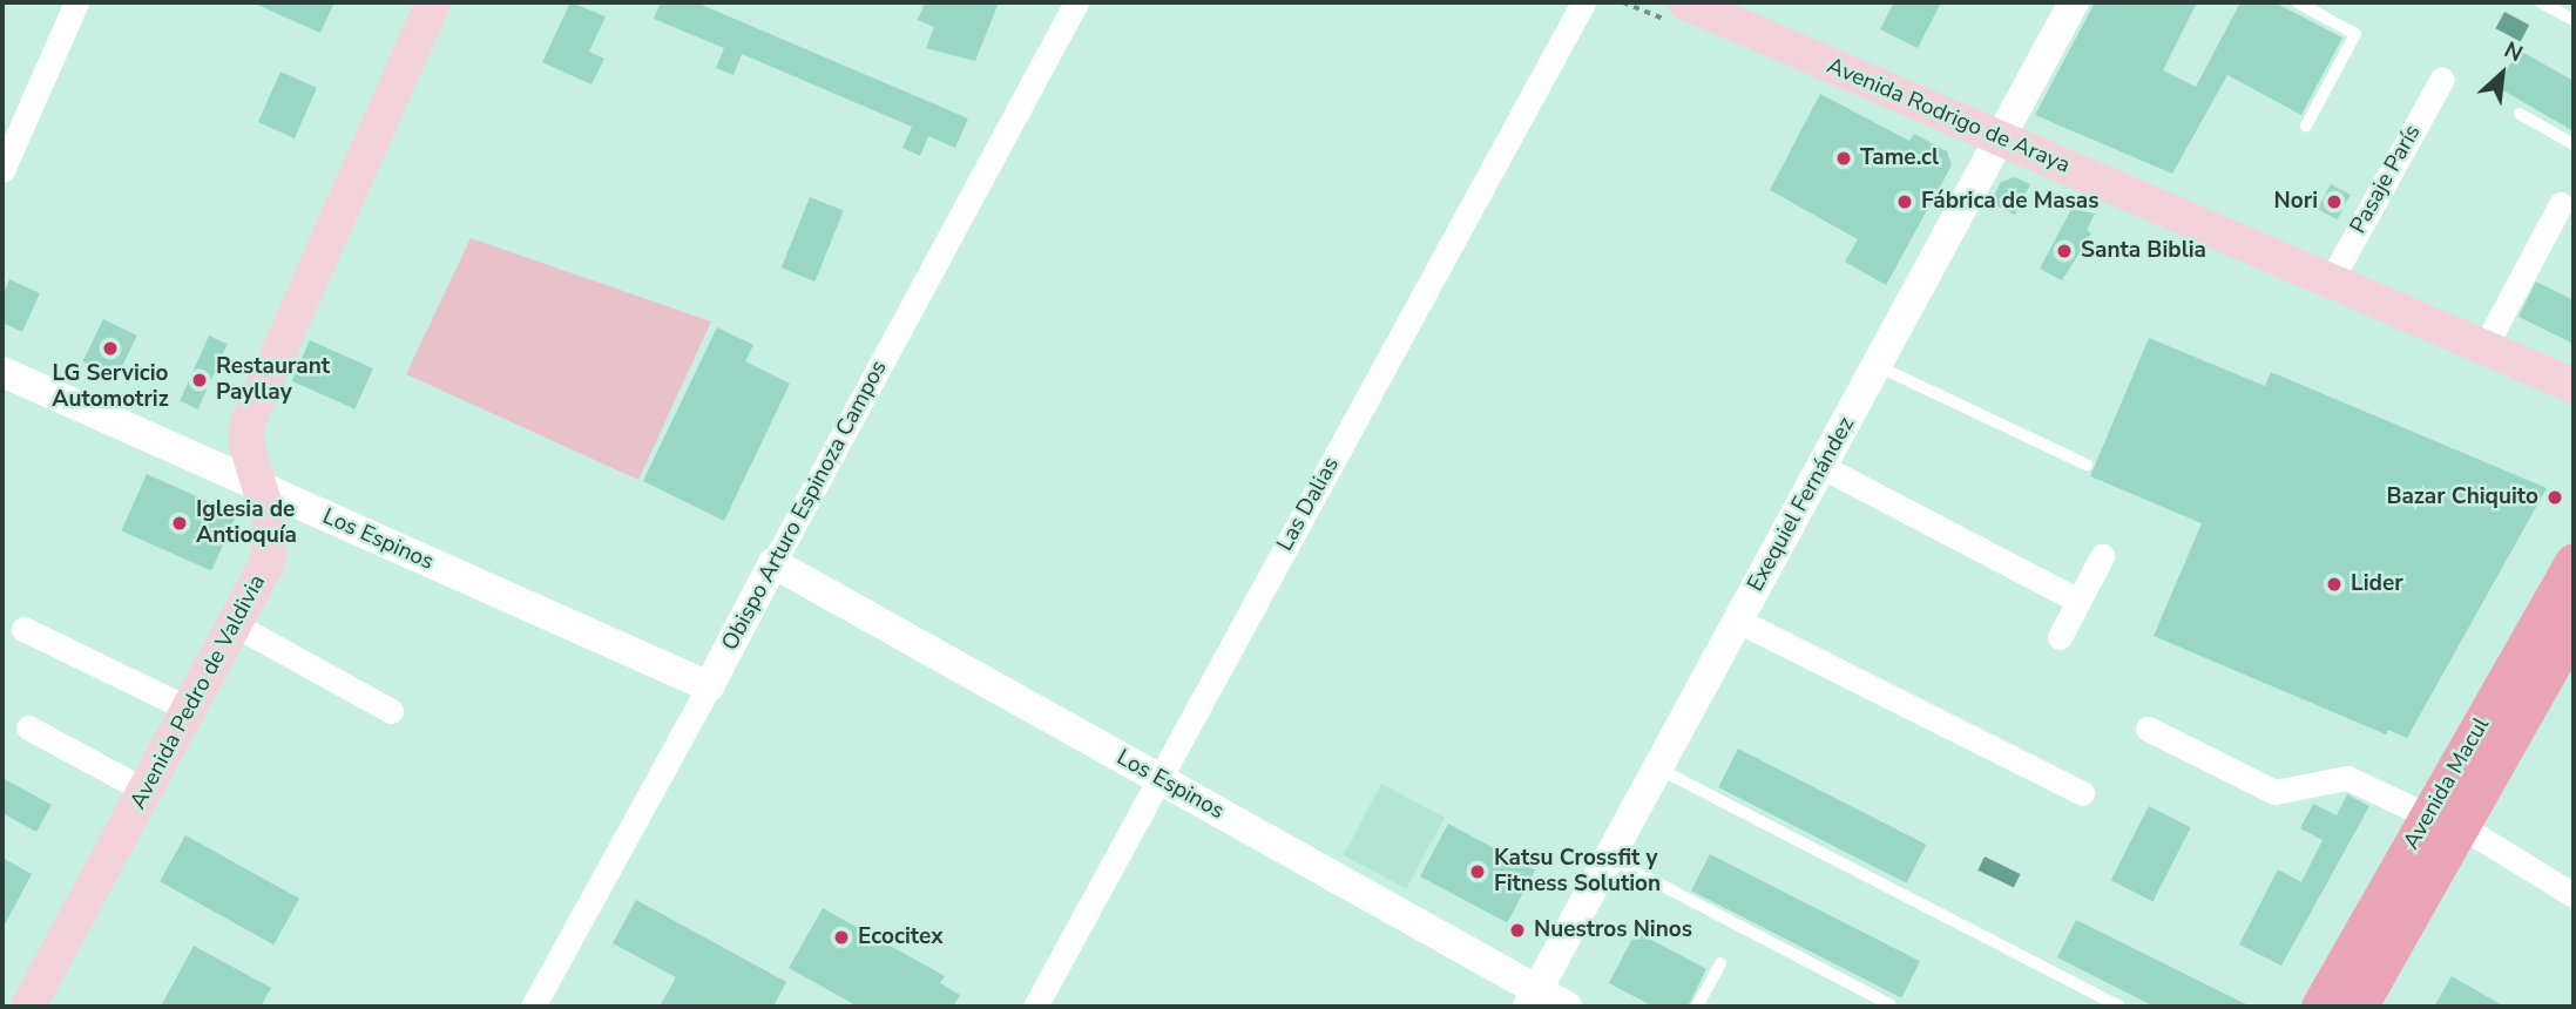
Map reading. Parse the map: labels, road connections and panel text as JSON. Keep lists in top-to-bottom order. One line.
{"streets":{"main road":["Avenida Rodrigo de Araya","Avenida Pedro de Valdivia","Avenida Macul"],"street":["Pasaje París","Las Dalias","Exequiel Fernández","Obispo Arturo Espinoza Campos","Los Espinos"]},"crossings":[["Avenida Rodrigo de Araya","Pasaje París"],["Avenida Rodrigo de Araya","Exequiel Fernández"],["Las Dalias","Los Espinos"],["Exequiel Fernández","Los Espinos"],["Obispo Arturo Espinoza Campos","Los Espinos"],["Los Espinos","Avenida Pedro de Valdivia"]],"places":["Tame.cl","Fábrica de Masas","Nori","Santa Biblia","LG Servicio Automotriz","Restaurant Payllay","Bazar Chiquito","Iglesia de Antioquía","Lider","Katsu Crossfit y Fitness Solution","Nuestros Ninos","Ecocitex"],"north":"top right"}
